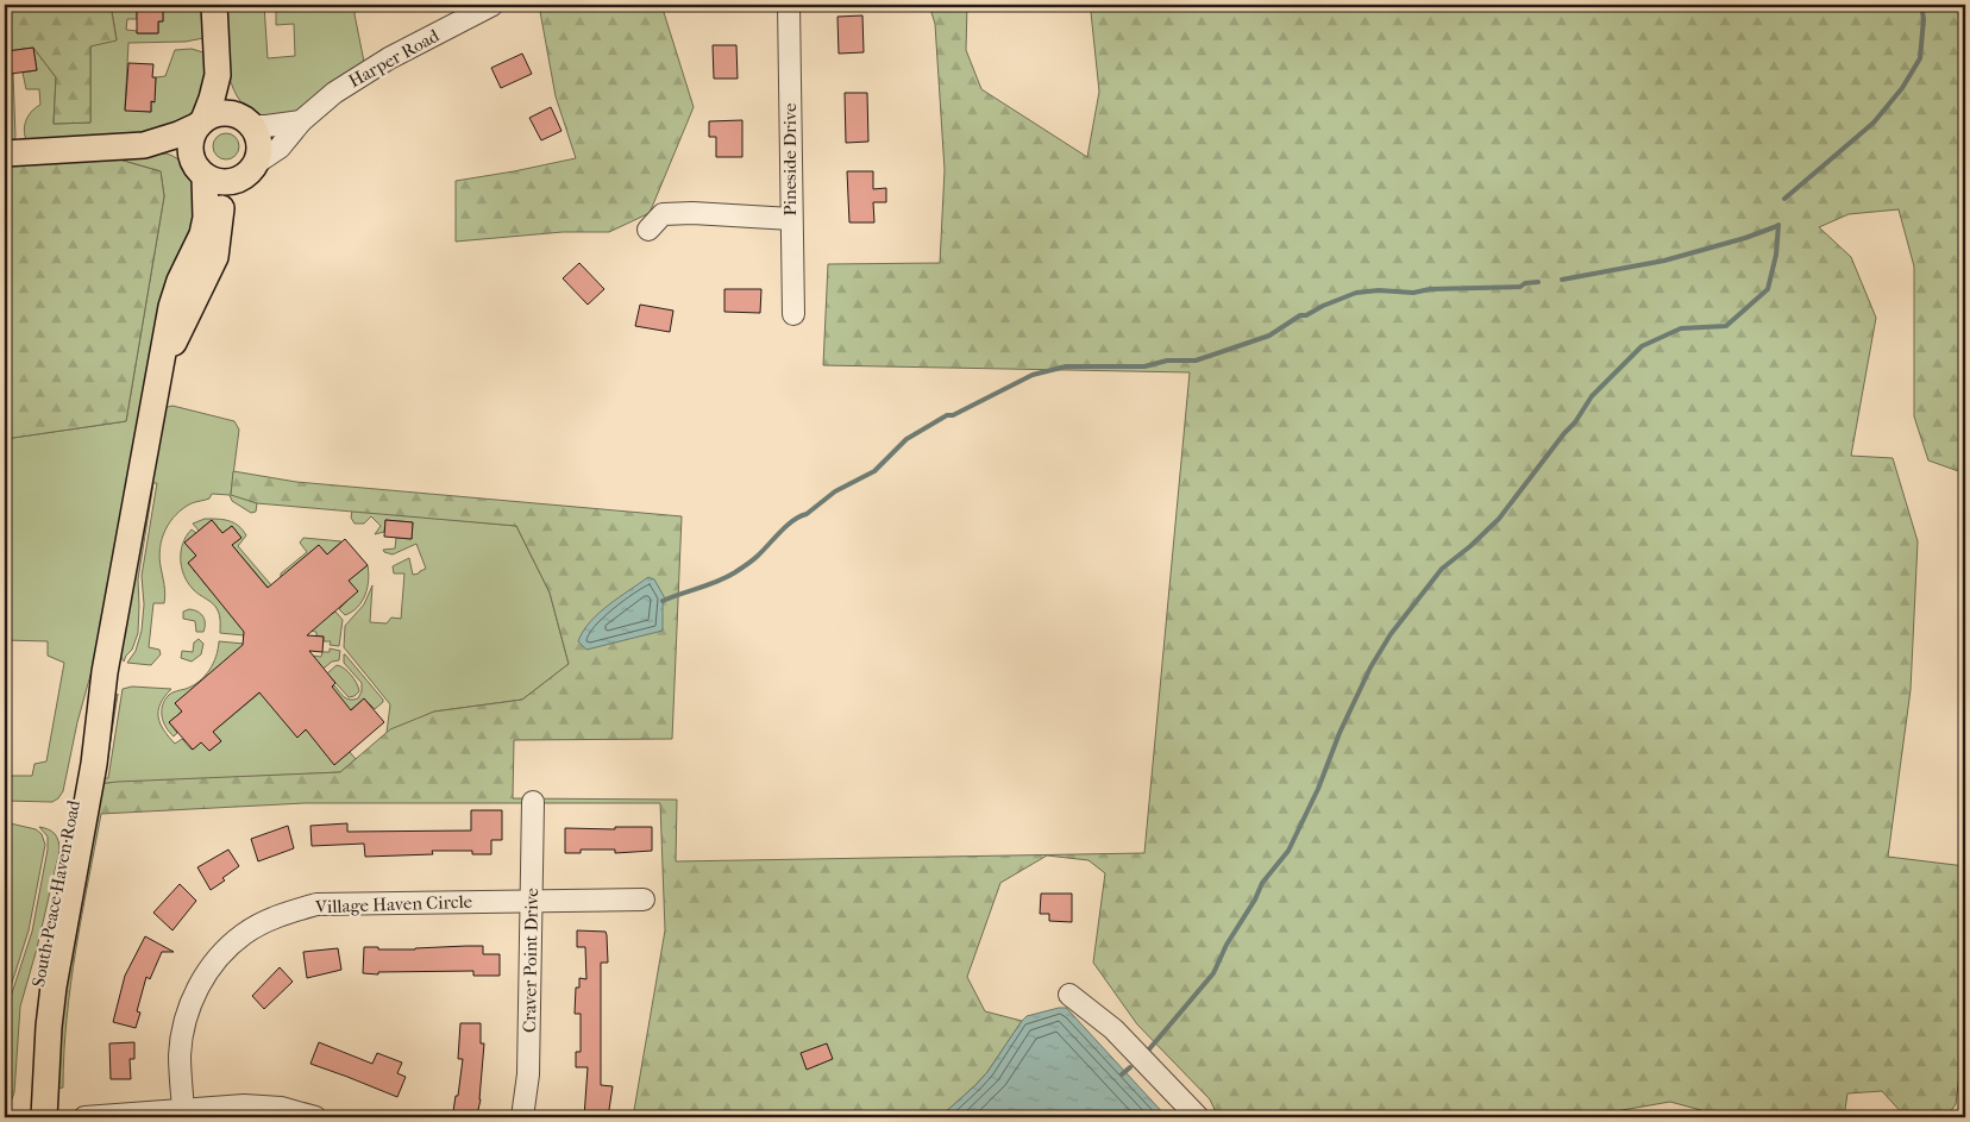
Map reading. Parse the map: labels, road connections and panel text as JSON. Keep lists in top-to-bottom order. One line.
{"streets":{"main road":["South Peace Haven Road"],"street":["Harper Road","Pineside Drive","Village Haven Circle","Craver Point Drive"]},"crossings":[["Village Haven Circle","Craver Point Drive"]]}
